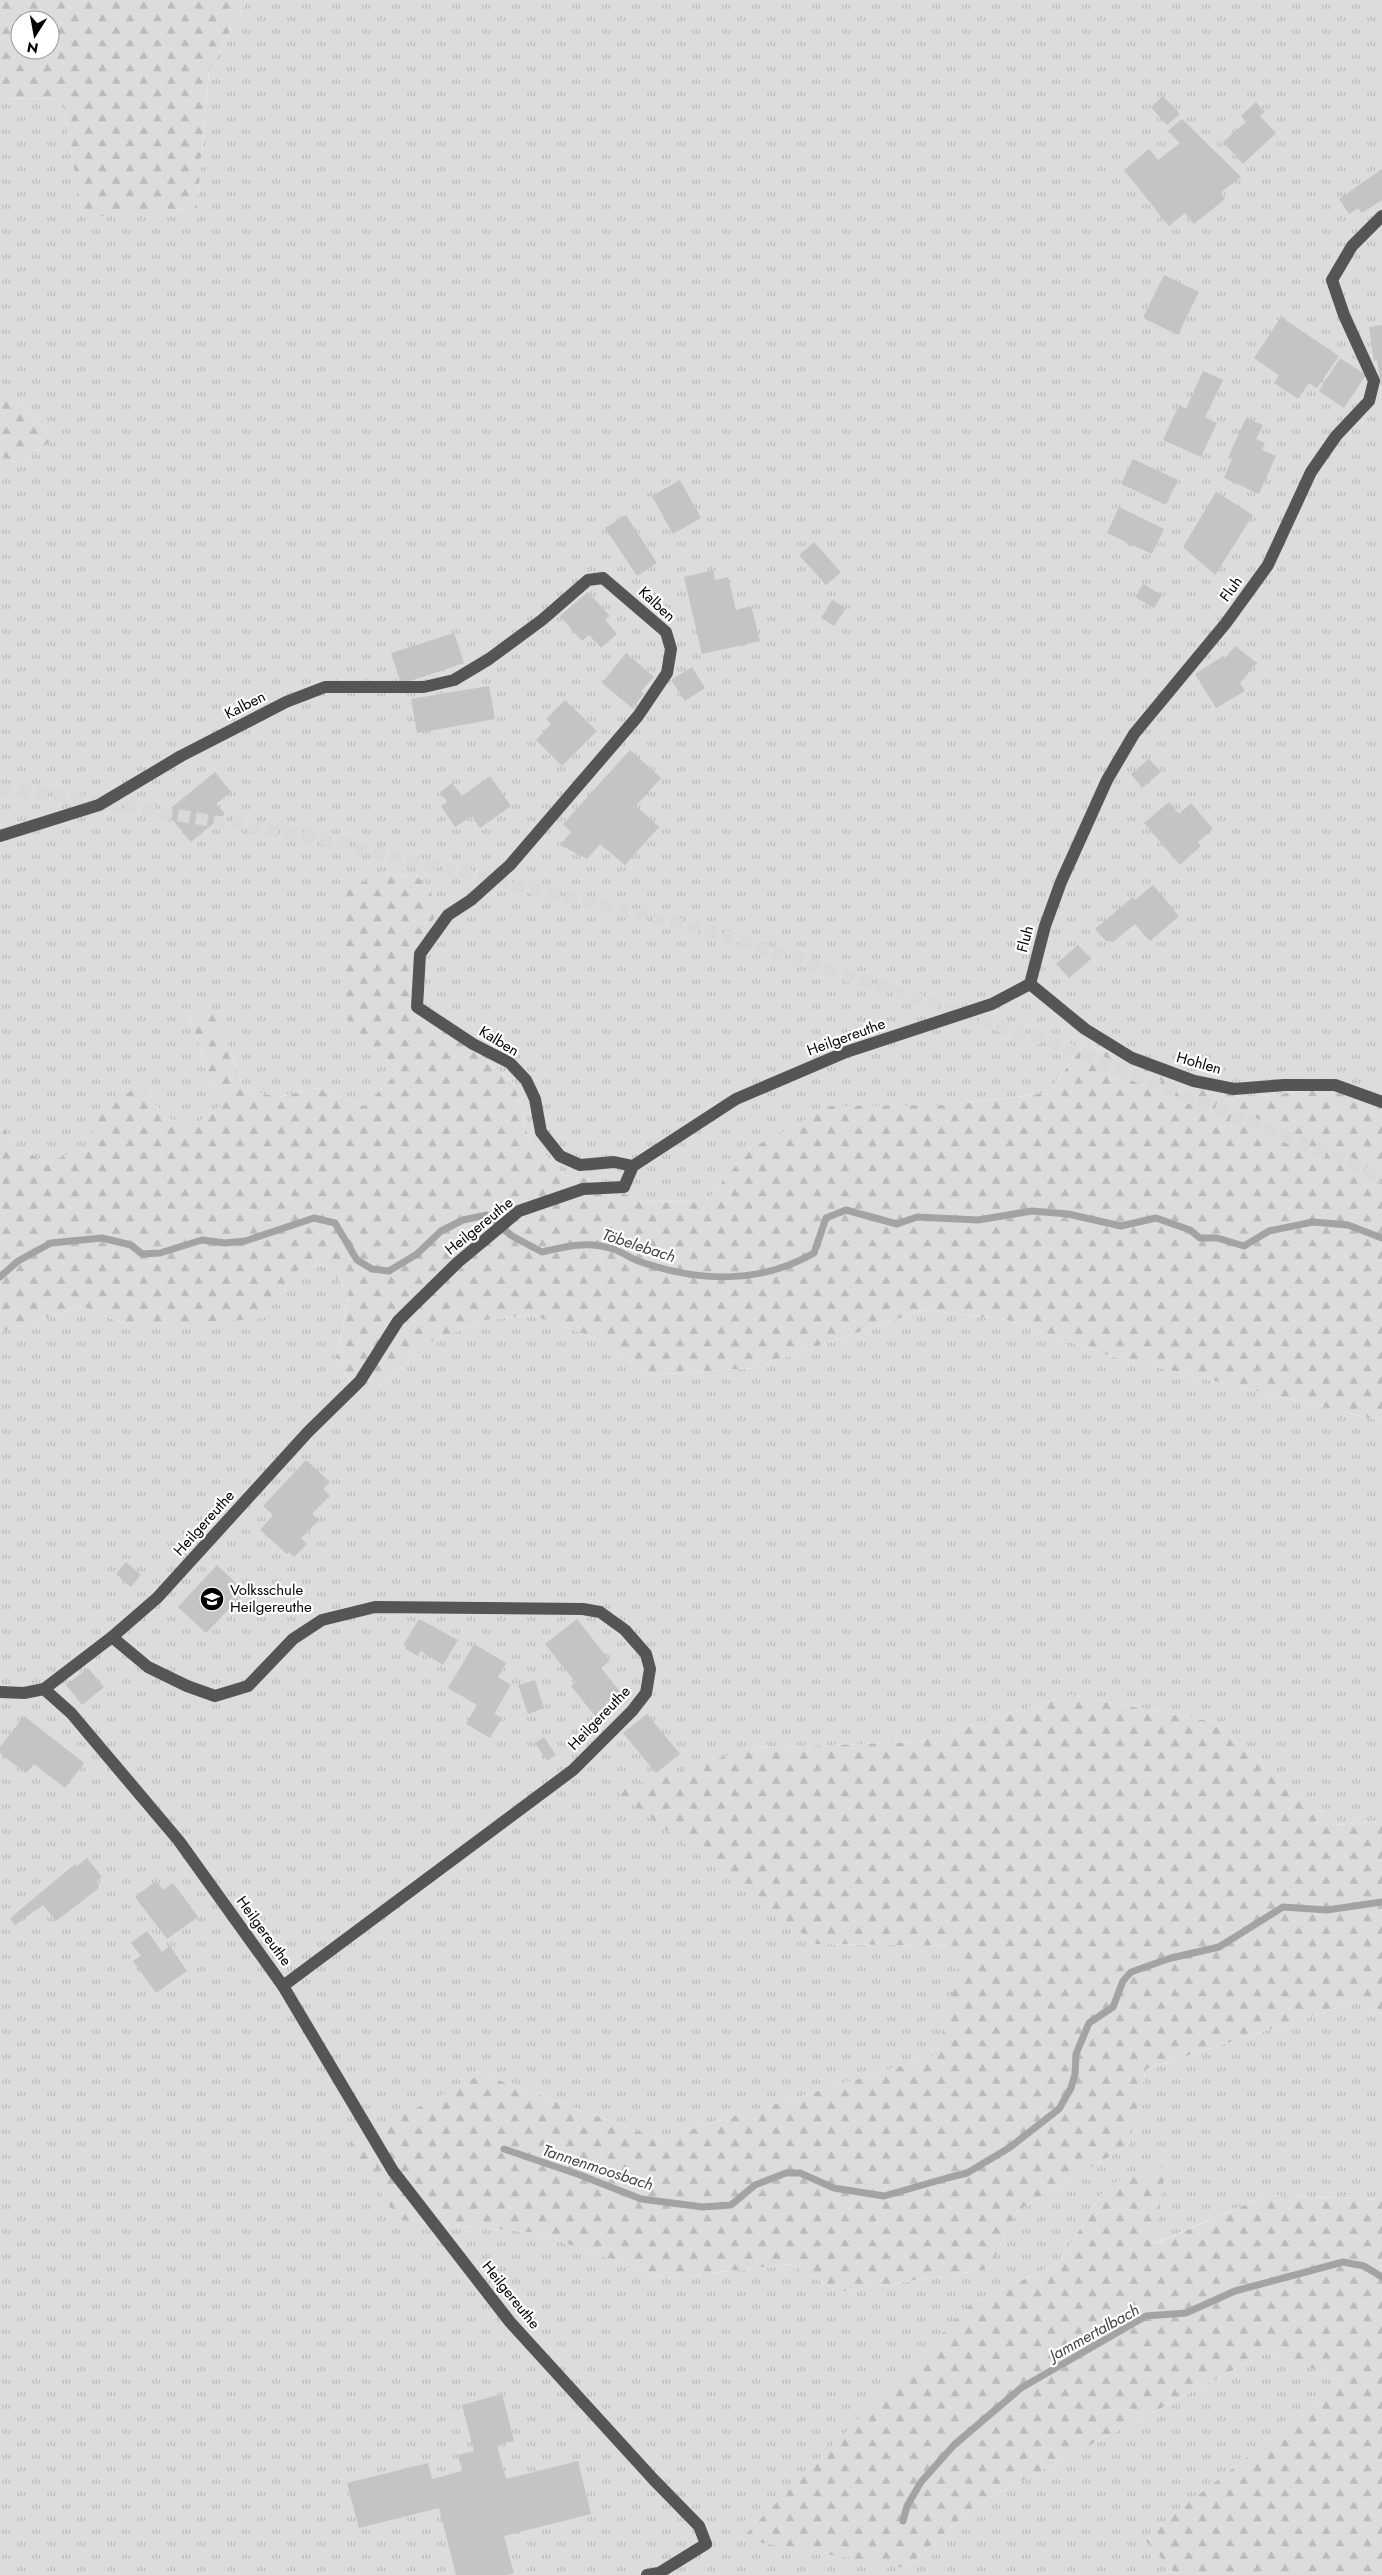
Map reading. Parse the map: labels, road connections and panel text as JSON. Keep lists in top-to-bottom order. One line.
{"streets":{"street":["Fluh","Kalben","Heilgereuthe","Hohlen"]},"crossings":[["Fluh","Heilgereuthe"],["Fluh","Hohlen"],["Kalben","Heilgereuthe"],["Heilgereuthe","Hohlen"]],"water":["Töbelebach","Tannenmoosbach","Jammertalbach"],"places":{"school or university":["Volksschule Heilgereuthe"]},"north":"bottom"}
